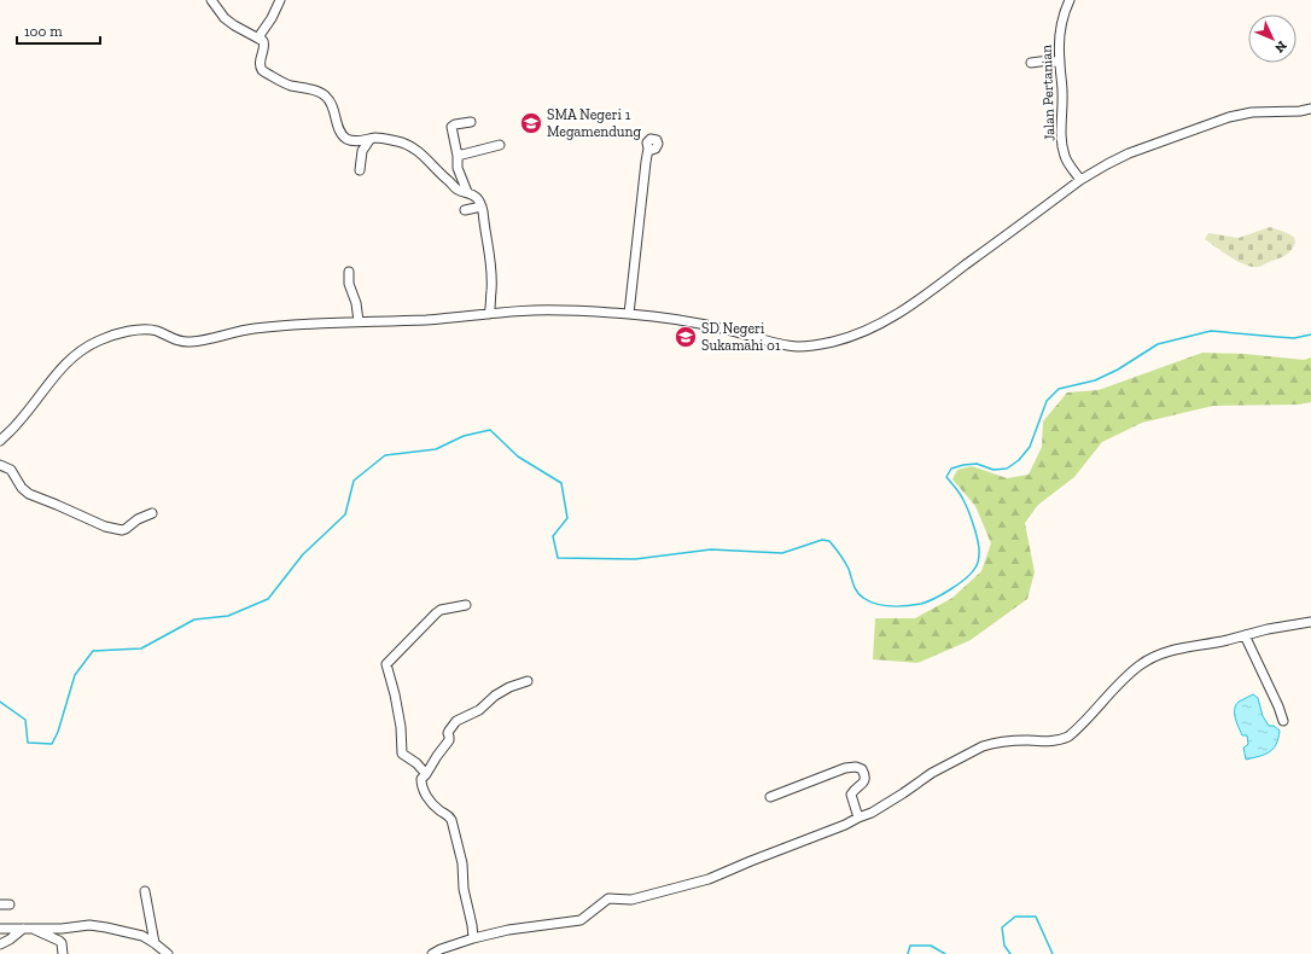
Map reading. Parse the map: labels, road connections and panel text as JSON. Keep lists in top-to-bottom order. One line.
{"streets":{"street":["Jalan Pertanian"]},"places":{"school or university":["SMA Negeri 1 Megamendung","SD Negeri Sukamahi 01"]},"scale_bar":"100 m","north":"bottom right"}
